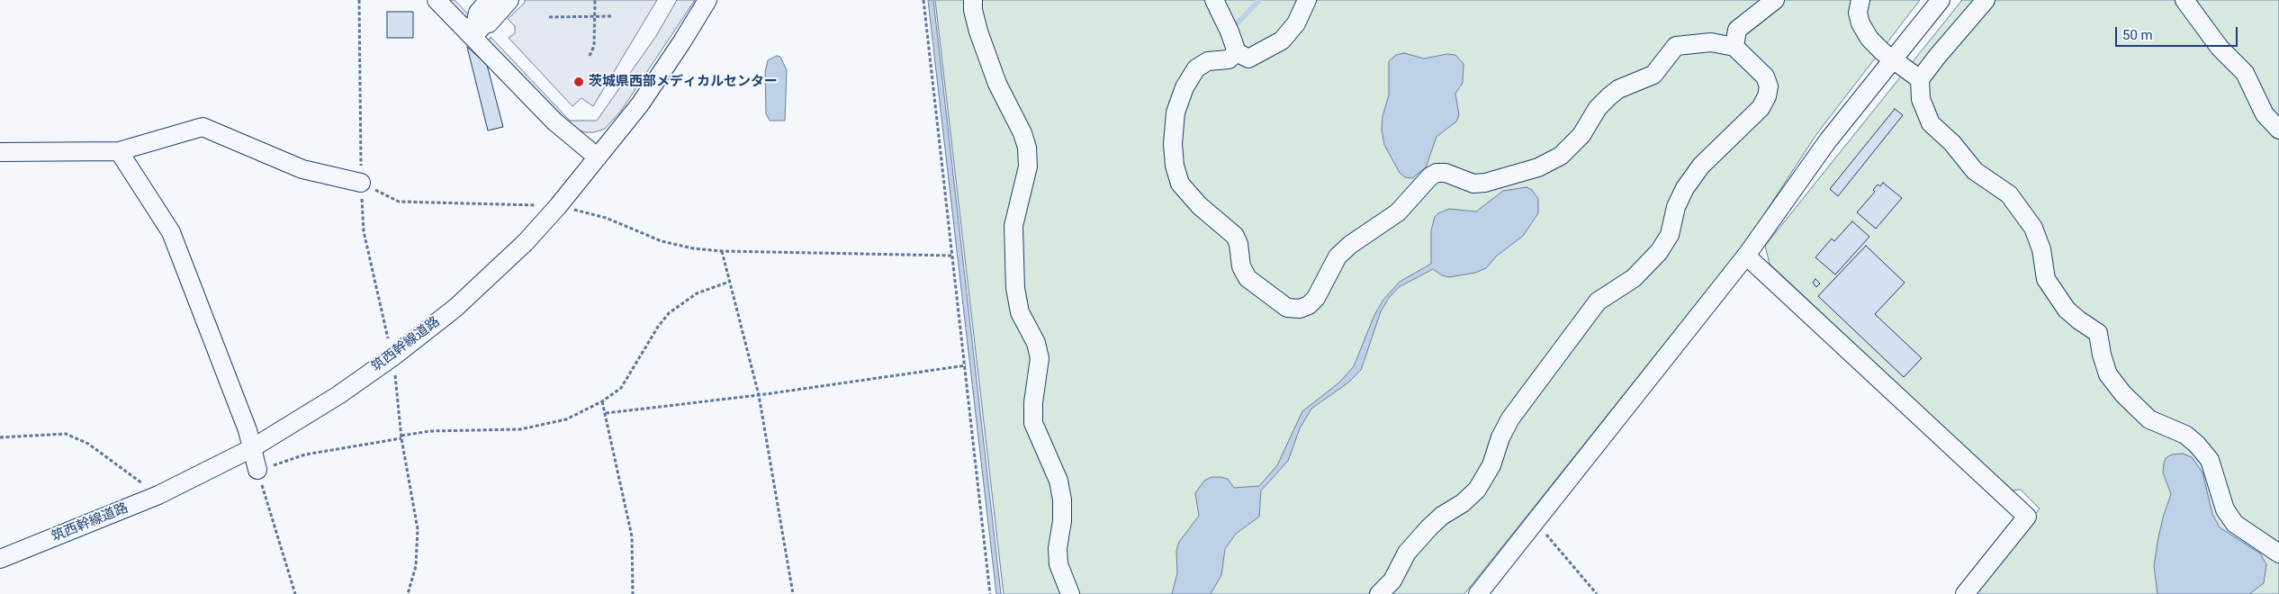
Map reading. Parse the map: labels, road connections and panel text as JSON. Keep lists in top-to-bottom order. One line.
{"streets":{"street":["筑西幹線道路"]},"places":["茨城県西部メディカルセンター"],"scale_bar":"50 m"}
